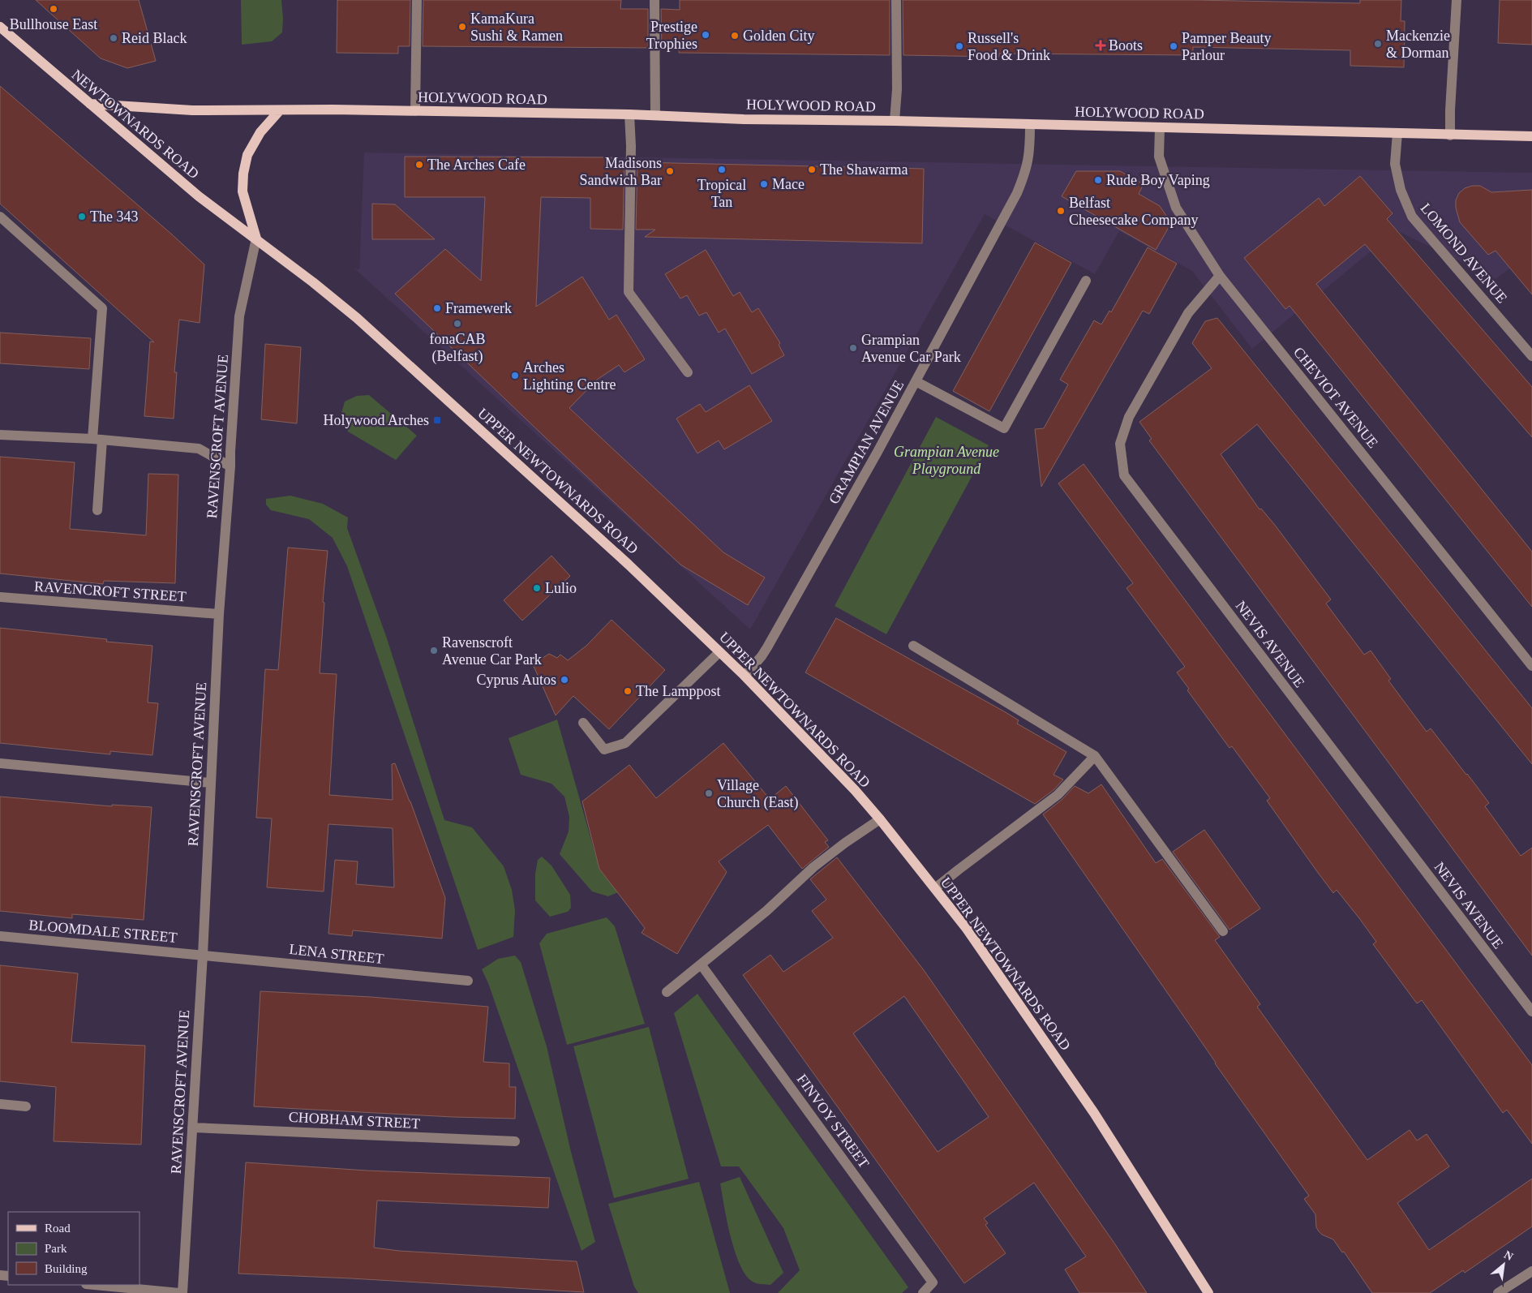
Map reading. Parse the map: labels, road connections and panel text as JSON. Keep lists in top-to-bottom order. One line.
{"streets":{"main road":["HOLYWOOD ROAD","NEWTOWNARDS ROAD","UPPER NEWTOWNARDS ROAD"],"street":["LOMOND AVENUE","CHEVIOT AVENUE","RAVENSCROFT AVENUE","GRAMPIAN AVENUE","RAVENCROFT STREET","NEVIS AVENUE","BLOOMDALE STREET","LENA STREET","CHOBHAM STREET","FINVOY STREET"]},"crossings":[["HOLYWOOD ROAD","NEWTOWNARDS ROAD"],["HOLYWOOD ROAD","LOMOND AVENUE"],["HOLYWOOD ROAD","CHEVIOT AVENUE"],["HOLYWOOD ROAD","GRAMPIAN AVENUE"],["NEWTOWNARDS ROAD","RAVENSCROFT AVENUE"],["NEWTOWNARDS ROAD","UPPER NEWTOWNARDS ROAD"],["CHEVIOT AVENUE","NEVIS AVENUE"],["RAVENSCROFT AVENUE","UPPER NEWTOWNARDS ROAD"],["RAVENSCROFT AVENUE","RAVENCROFT STREET"],["RAVENSCROFT AVENUE","BLOOMDALE STREET"],["RAVENSCROFT AVENUE","LENA STREET"],["RAVENSCROFT AVENUE","CHOBHAM STREET"],["GRAMPIAN AVENUE","UPPER NEWTOWNARDS ROAD"],["BLOOMDALE STREET","LENA STREET"]],"parks":["Grampian Avenue Playground"],"places":{"other":["Bullhouse East","KamaKura Sushi & Ramen","Prestige Trophies","Golden City","Reid Black","Mackenzie & Dorman","Russell's Food & Drink","Pamper Beauty Parlour","The Arches Cafe","Tropical Tan","The Shawarma","Madisons Sandwich Bar","Rude Boy Vaping","Mace","Belfast Cheesecake Company","The 343","Framewerk","fonaCAB (Belfast)","Grampian Avenue Car Park","Arches Lighting Centre","Lulio","Ravenscroft Avenue Car Park","Cyprus Autos","The Lamppost","Village Church (East)"],"health":["Boots"],"transit":["Holywood Arches"]},"legend":["Road","Park","Building"],"north":"top right"}
